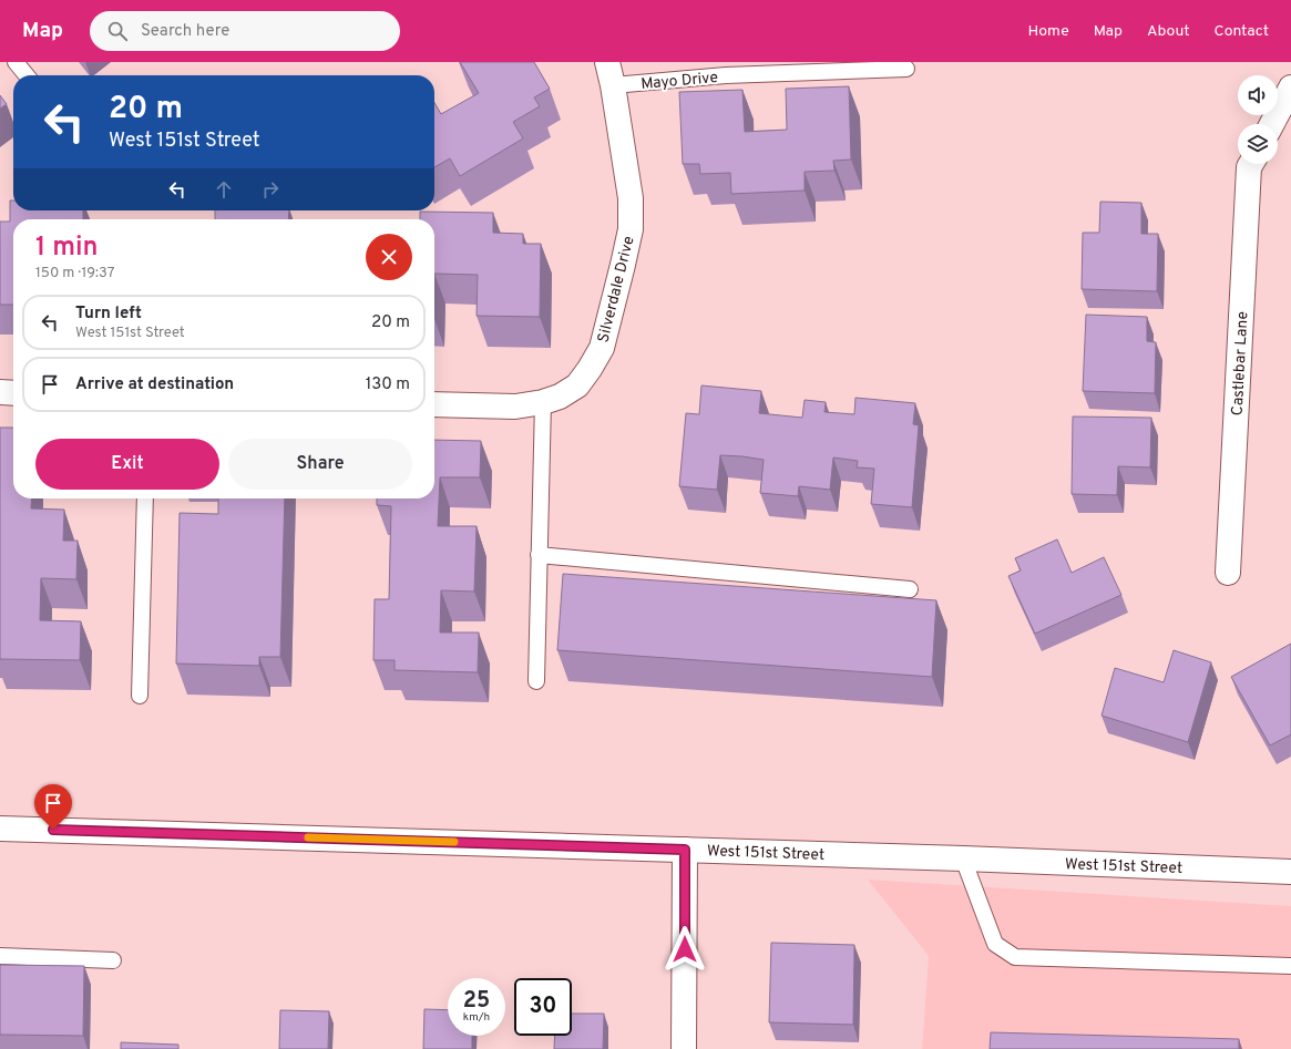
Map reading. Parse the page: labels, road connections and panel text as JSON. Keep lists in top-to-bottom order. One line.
{"streets":{"street":["Silverdale Drive","Castlebar Lane","West 151st Street"],"lane":["Mayo Drive"]},"crossings":[["Mayo Drive","Silverdale Drive"]],"page":{"header":"Map","search":"Search here","nav":["Home","Map","About","Contact"],"turn":["20 m","West 151st Street"],"heading":["1 min","150 m · 19:37"],"list":[{"name":"Turn left","note":"West 151st Street","value":"20 m"},{"name":"Arrive at destination","value":"130 m"}],"buttons":["Exit","Share"],"speed":"25 km/h","limit":"30"}}
